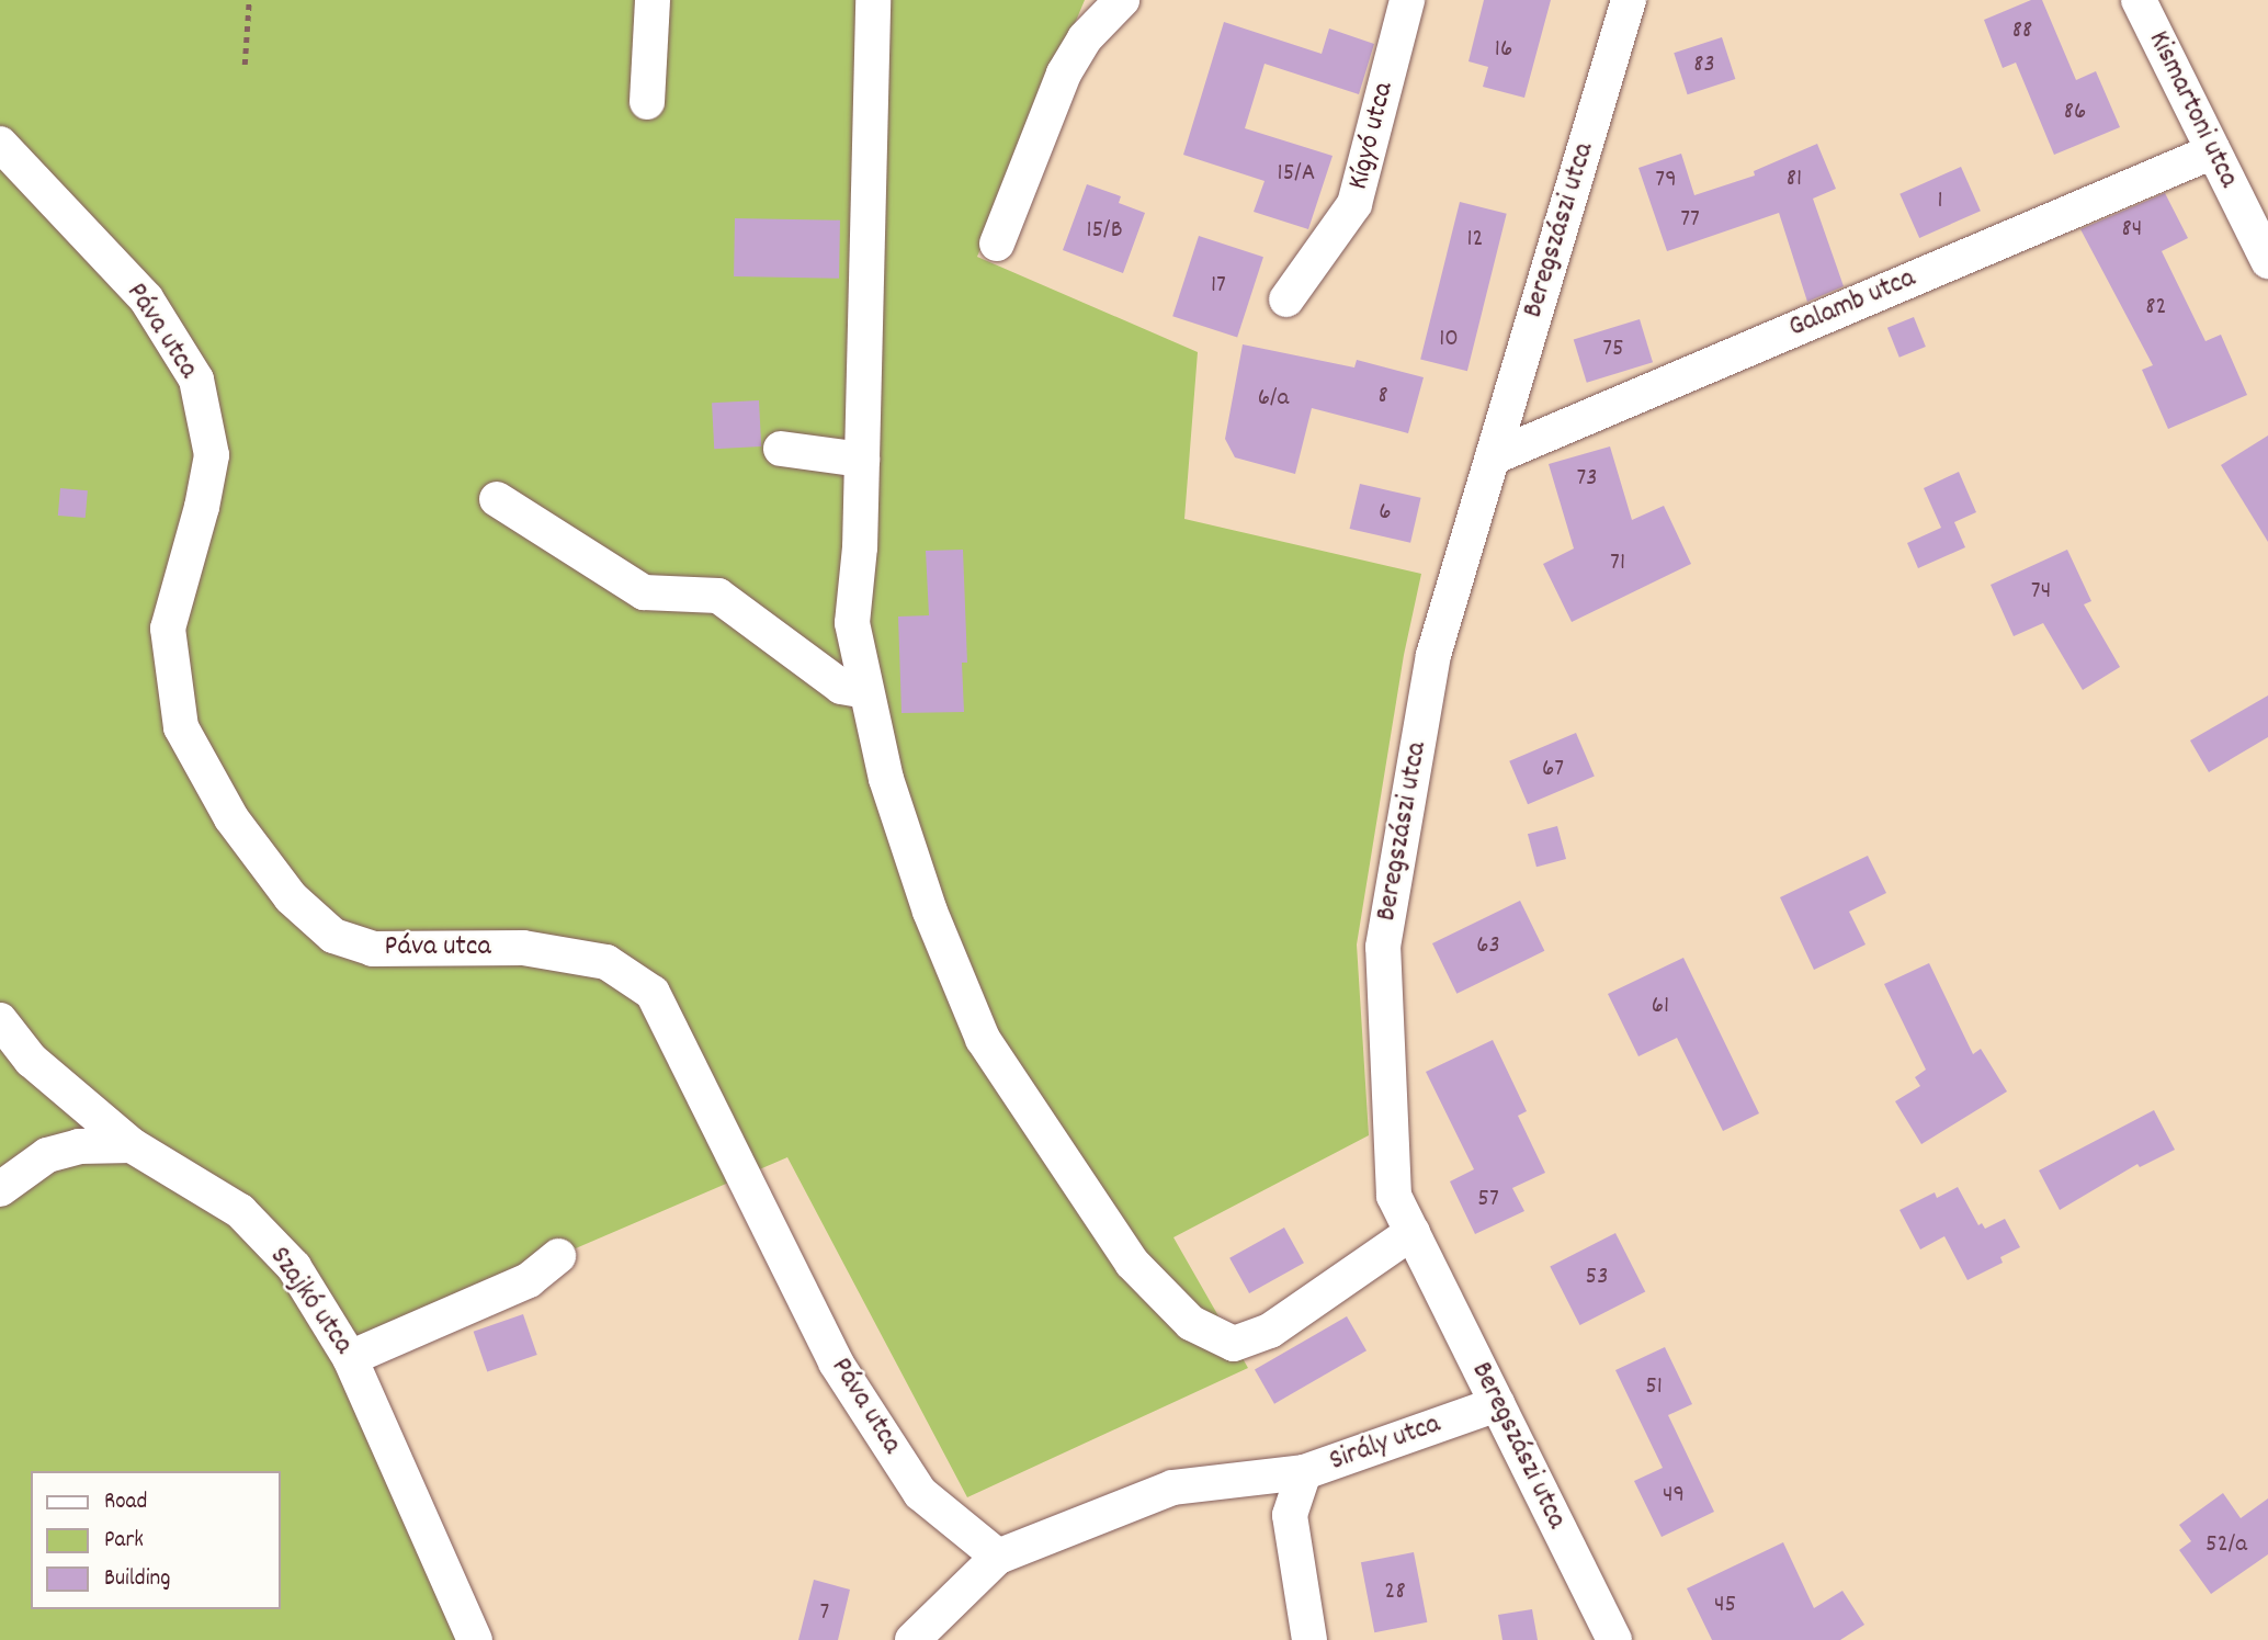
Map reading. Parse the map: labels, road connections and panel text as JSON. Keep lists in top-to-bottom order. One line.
{"streets":{"street":["Kismartoni utca","Kígyó utca","Beregszászi utca","Galamb utca","Páva utca","Szajkó utca","Sirály utca"]},"crossings":[["Kismartoni utca","Galamb utca"],["Beregszászi utca","Galamb utca"],["Beregszászi utca","Sirály utca"]],"house_numbers":["88","16","83","86","15/A","81","79","1","77","84","15/B","12","17","82","10","75","8","6/a","73","6","71","74","67","63","61","57","53","51","49","52/a","28","45","7"],"legend":["Road","Park","Building"]}
